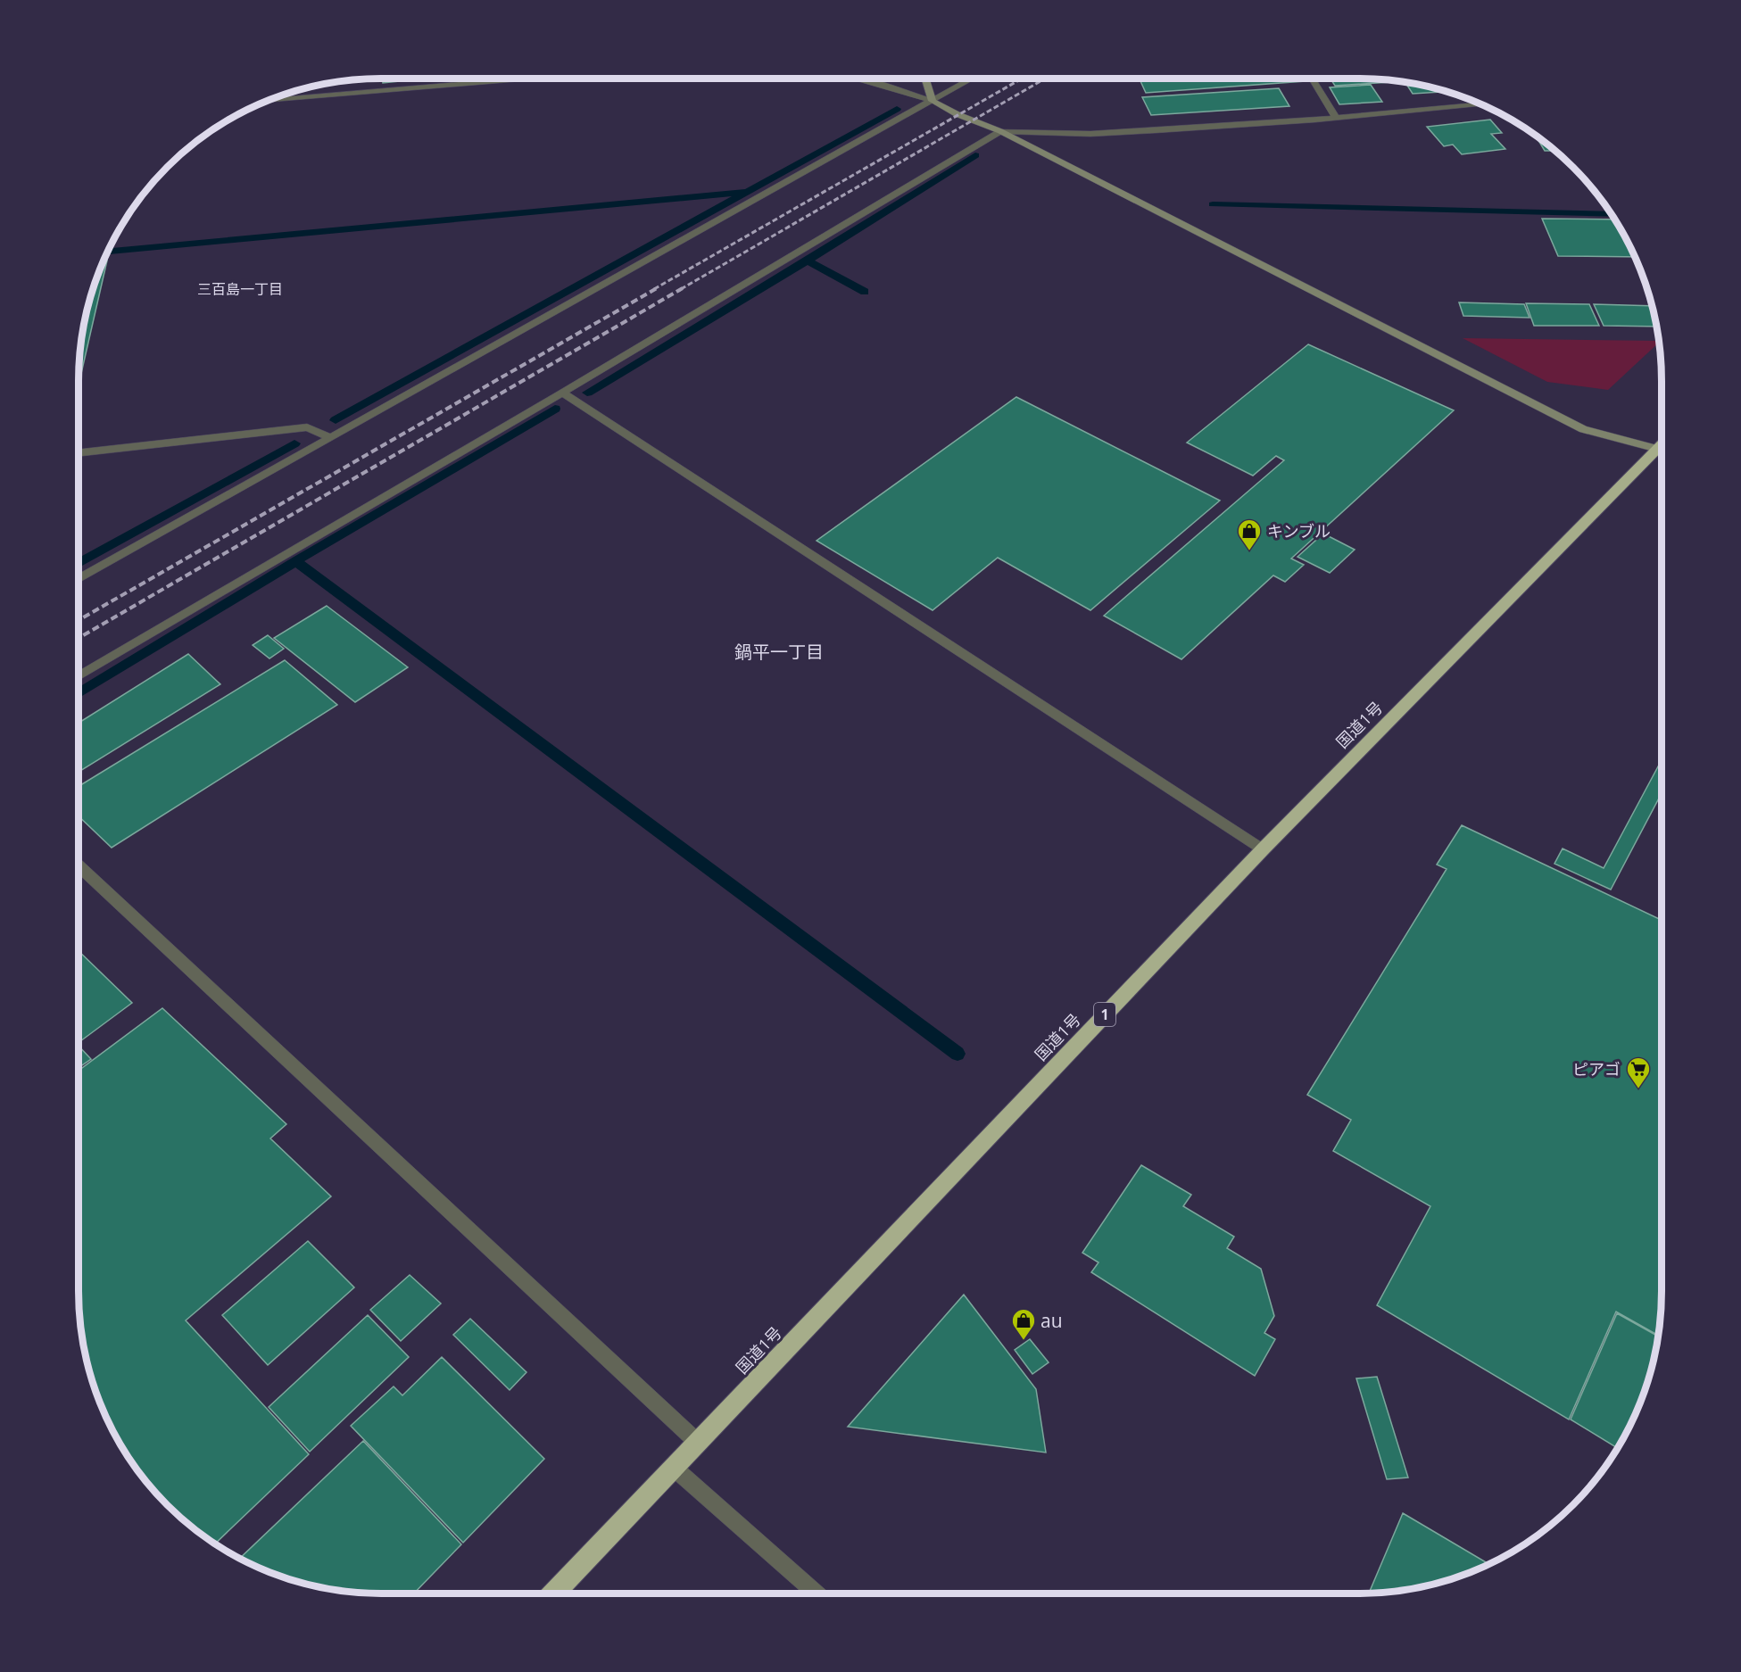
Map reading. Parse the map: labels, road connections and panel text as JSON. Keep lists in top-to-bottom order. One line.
{"streets":{"highway":["国道1号","1"]},"districts":["三百島一丁目","鍋平一丁目"],"places":{"shop":["キンブル","au"],"supermarket":["ピアゴ"]}}
